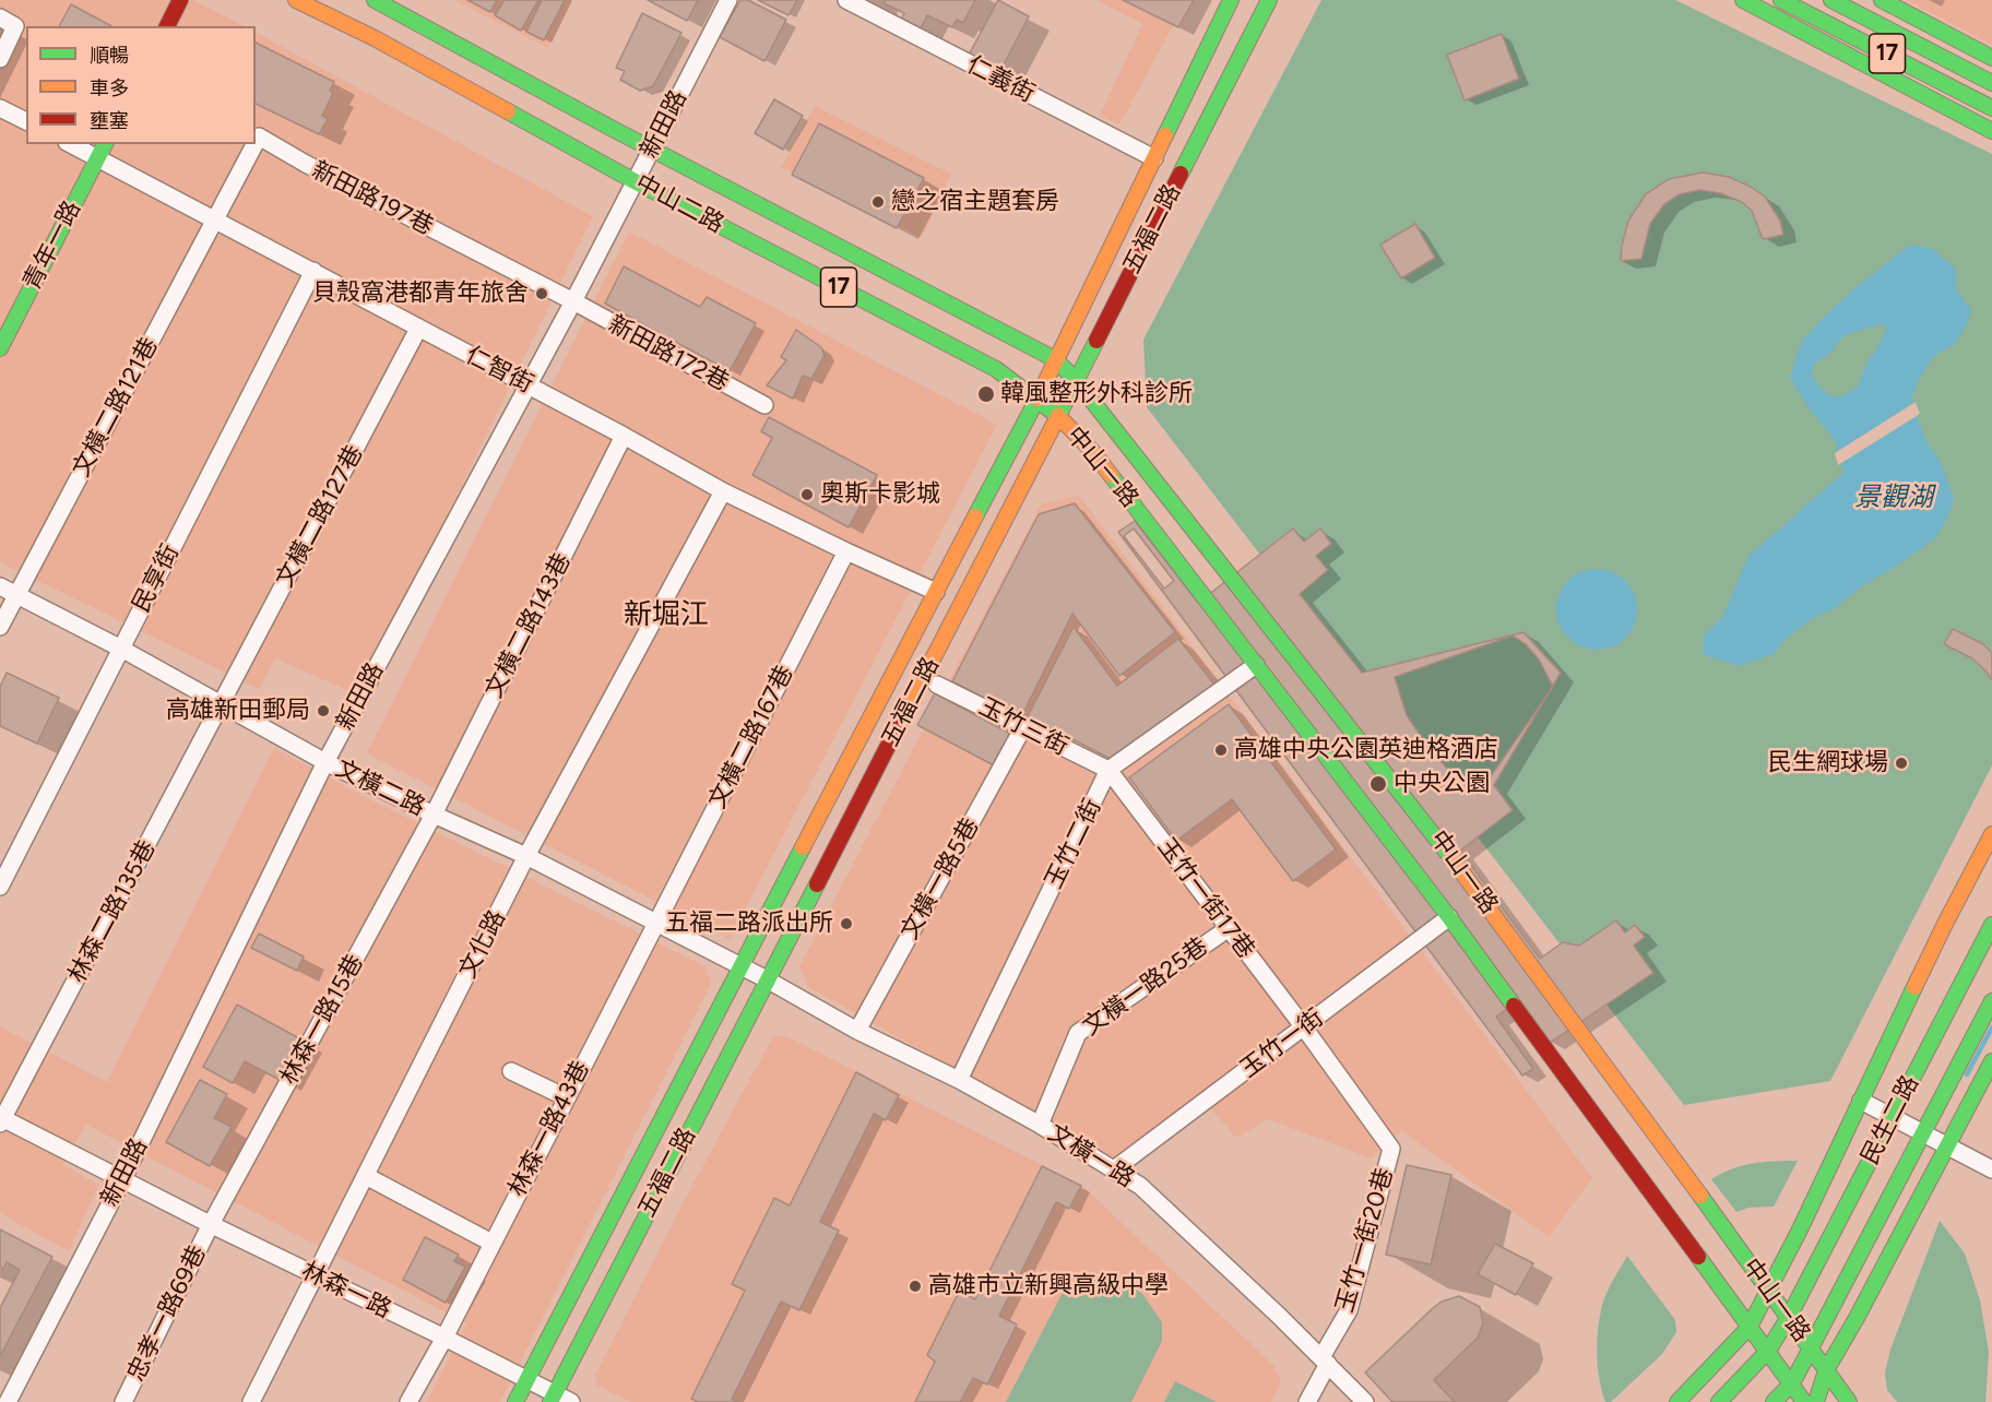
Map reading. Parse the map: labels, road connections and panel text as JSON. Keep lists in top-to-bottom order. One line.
{"streets":{"main road":["17","中山二路","五福二路","青年一路","中山一路","民生二路"],"street":["仁義街","新田路","新田路197巷","新田路172巷","仁智街","文橫二路121巷","文橫二路127巷","民享街","文橫二路143巷","玉竹三街","文橫二路167巷","文橫二路","玉竹二街","文橫一路5巷","玉竹一街17巷","林森二路135巷","文化路","文橫一路25巷","林森一路15巷","玉竹一街","林森一路43巷","文橫一路","玉竹一街20巷","林森一路","忠孝一路69巷"]},"crossings":[["仁義街","五福二路"],["新田路","新田路197巷"],["新田路","中山二路"],["新田路","新田路172巷"],["新田路","仁智街"],["新田路","文橫二路"],["新田路","林森一路"],["新田路197巷","新田路172巷"],["新田路197巷","仁智街"],["新田路197巷","文橫二路121巷"],["中山二路","五福二路"],["中山二路","中山一路"],["五福二路","仁智街"],["五福二路","中山一路"],["五福二路","文橫二路"],["五福二路","文橫一路"],["五福二路","林森一路"],["青年一路","仁智街"],["仁智街","文橫二路121巷"],["仁智街","文橫二路127巷"],["仁智街","民享街"],["仁智街","文橫二路143巷"],["仁智街","文橫二路167巷"],["仁智街","文化路"],["文橫二路121巷","文橫二路"],["中山一路","玉竹二街"],["中山一路","玉竹一街"],["中山一路","民生二路"],["文橫二路127巷","文橫二路"],["文橫二路127巷","林森二路135巷"],["民享街","文橫二路"],["文橫二路143巷","文橫二路"],["文橫二路143巷","林森一路15巷"],["玉竹三街","玉竹二街"],["玉竹三街","文橫一路5巷"],["玉竹三街","玉竹一街17巷"],["文橫二路167巷","文橫二路"],["文橫二路167巷","林森一路43巷"],["文橫二路","林森二路135巷"],["文橫二路","文化路"],["文橫二路","林森一路15巷"],["文橫二路","林森一路43巷"],["文橫二路","文橫一路"],["玉竹二街","玉竹一街17巷"],["玉竹二街","文橫一路"],["文橫一路5巷","文橫一路"],["玉竹一街17巷","文橫一路25巷"],["玉竹一街17巷","玉竹一街"],["玉竹一街17巷","玉竹一街20巷"],["林森二路135巷","林森一路"],["文化路","林森一路"],["文橫一路25巷","文橫一路"],["林森一路15巷","林森一路"],["林森一路15巷","忠孝一路69巷"],["玉竹一街","文橫一路"],["玉竹一街","玉竹一街20巷"],["林森一路43巷","林森一路"],["文橫一路","玉竹一街20巷"],["林森一路","忠孝一路69巷"]],"districts":["新堀江"],"water":["景觀湖"],"places":["戀之宿主題套房","貝殼窩港都青年旅舍","韓風整形外科診所","奧斯卡影城","高雄新田郵局","高雄中央公園英迪格酒店","民生網球場","中央公園","五福二路派出所","高雄市立新興高級中學"],"legend":["順暢","車多","壅塞"]}
